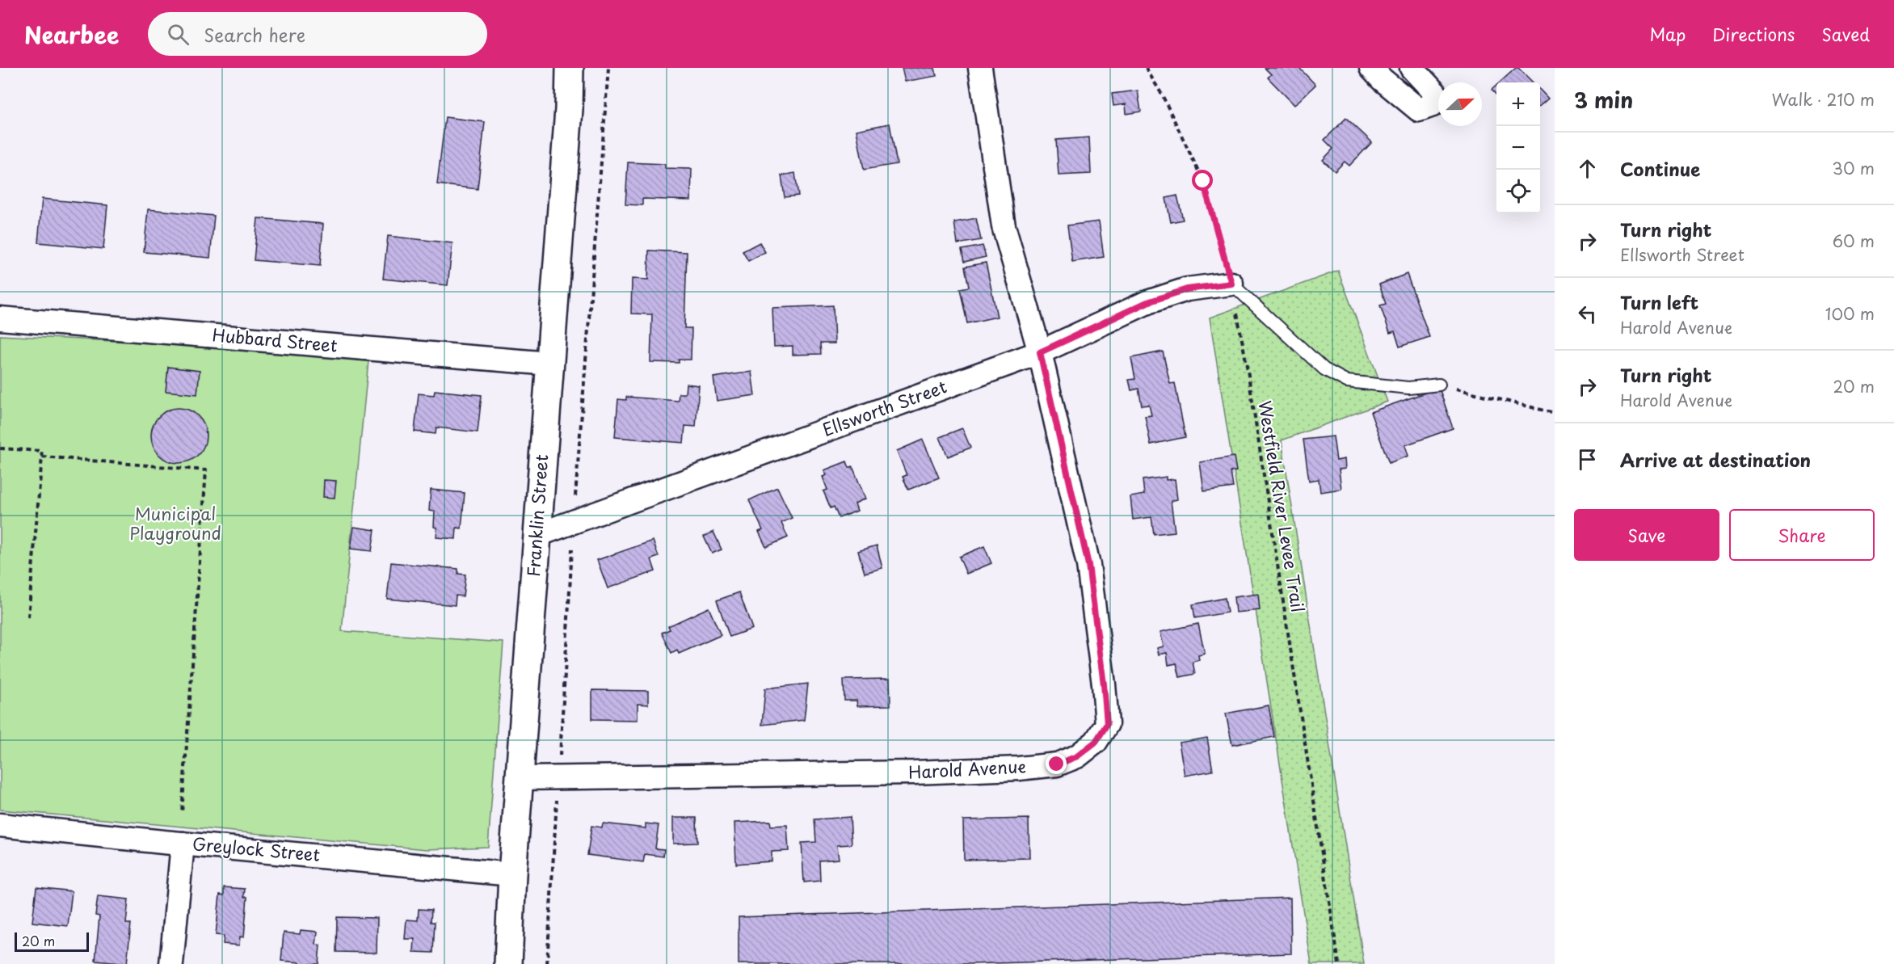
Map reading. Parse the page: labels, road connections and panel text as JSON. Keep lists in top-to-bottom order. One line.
{"streets":{"main road":["Franklin Street"],"street":["Hubbard Street","Ellsworth Street","Harold Avenue","Greylock Street"],"path":["Westfield River Levee Trail"]},"crossings":[["Hubbard Street","Franklin Street"],["Ellsworth Street","Westfield River Levee Trail"],["Ellsworth Street","Franklin Street"],["Ellsworth Street","Harold Avenue"],["Franklin Street","Harold Avenue"],["Franklin Street","Greylock Street"]],"parks":["Municipal Playground"],"scale_bar":"20 m","north":"right","page":{"header":"Nearbee","search":"Search here","nav":["Map","Directions","Saved"],"heading":["3 min","Walk · 210 m"],"map_buttons":["+","−"],"list":[["Continue","30 m"],["Turn right","Ellsworth Street","60 m"],["Turn left","Harold Avenue","100 m"],["Turn right","Harold Avenue","20 m"],"Arrive at destination"],"buttons":["Save","Share"],"scale":"20 m"}}
